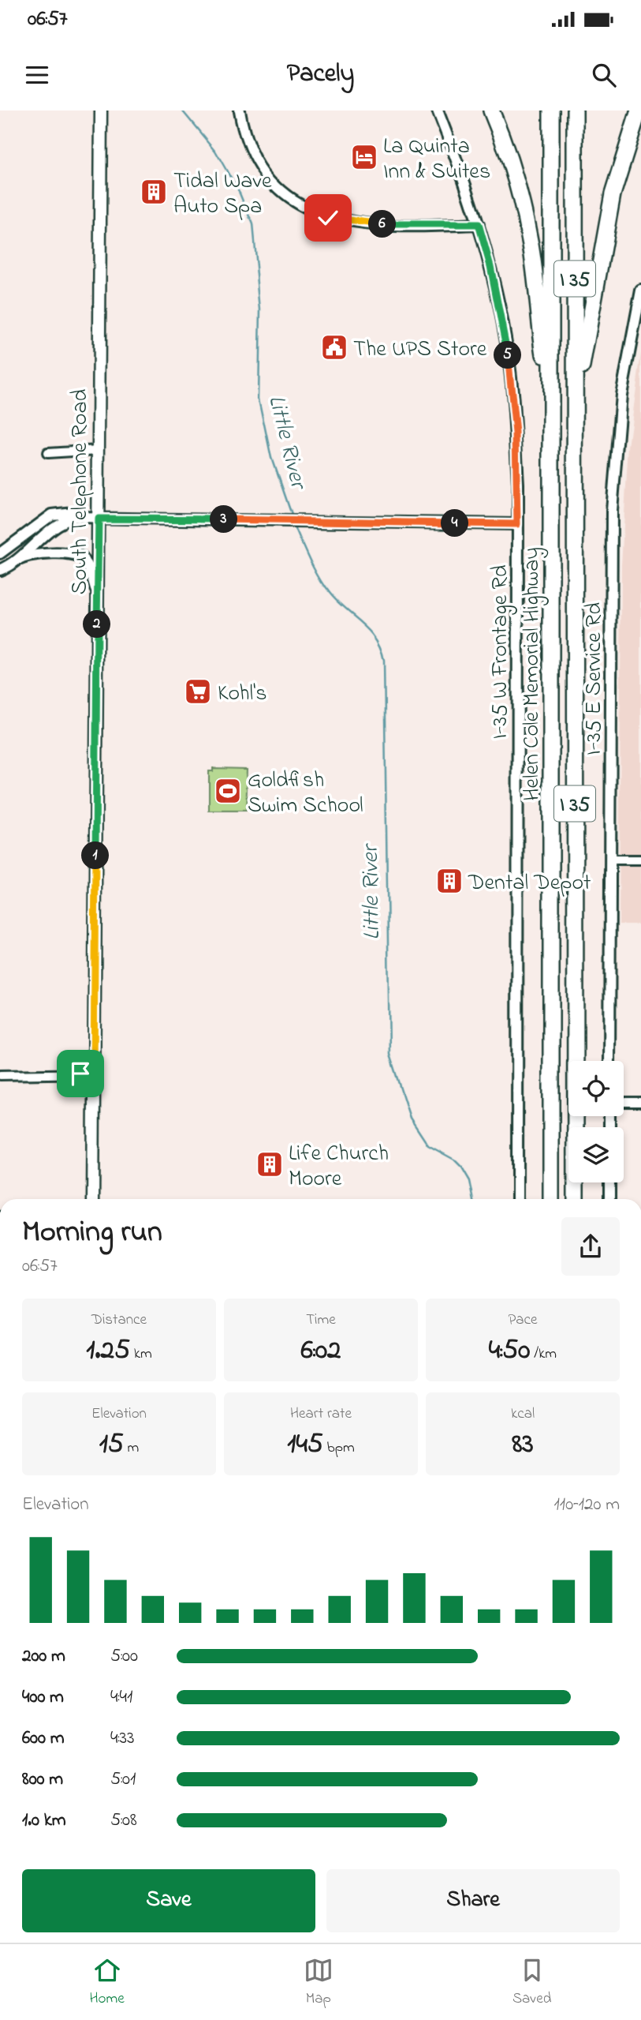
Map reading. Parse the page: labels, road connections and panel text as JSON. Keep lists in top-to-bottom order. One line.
{"streets":{"highway":["I 35","Helen Cole Memorial Highway"],"main road":["South Telephone Road"],"street":["I-35 W Frontage Rd","I-35 E Service Rd"]},"water":["Little River"],"places":{"hotel":["La Quinta Inn & Suites"],"building":["Tidal Wave Auto Spa","Dental Depot","Life Church Moore"],"public building":["The UPS Store"],"supermarket":["Kohl's"],"sports":["Goldfish Swim School"]},"page":{"status":"06:57","header":"Pacely","pins":["6","5","3","4","2","1"],"heading":["Morning run","06:57"],"stats":[["Distance","1.25 km"],["Time","6:02"],["Pace","4:50 /km"],["Elevation","15 m"],["Heart rate","145 bpm"],["kcal","83"]],"chart":["Elevation","110–120 m"],"list":[{"name":"200 m","note":"5:00"},{"name":"400 m","note":"4:41"},{"name":"600 m","note":"4:33"},{"name":"800 m","note":"5:01"},{"name":"1.0 km","note":"5:08"}],"buttons":["Save","Share"],"tabs":["Home","Map","Saved"]}}
